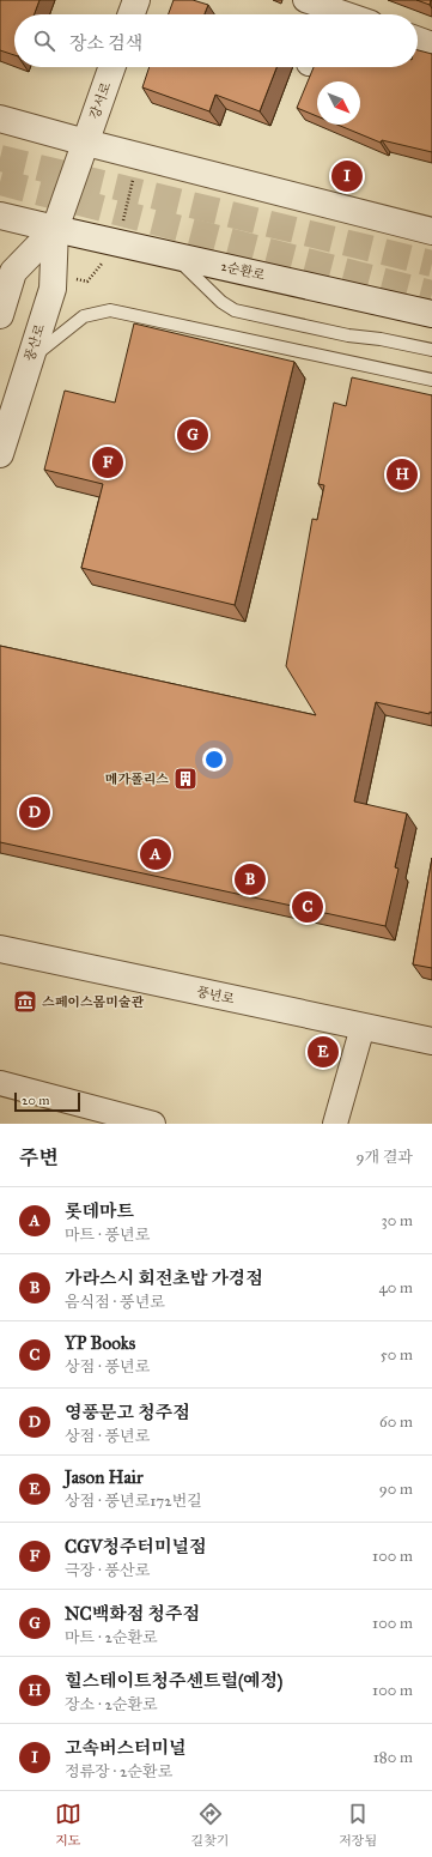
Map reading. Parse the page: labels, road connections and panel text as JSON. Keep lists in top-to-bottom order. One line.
{"streets":{"street":["강서로","2순환로","풍산로","풍년로"]},"crossings":[["강서로","풍산로"],["2순환로","풍산로"]],"places":{"building":["메가폴리스"],"museum":["스페이스몸미술관"]},"scale_bar":"20 m","north":"bottom right","page":{"search":"장소 검색","pins":["I","G","F","H","D","A","B","C","E"],"scale":"20 m","heading":["주변","9개 결과"],"list":[{"mark":"A","name":"롯데마트","note":"마트 · 풍년로","value":"30 m"},{"mark":"B","name":"가라스시 회전초밥 가경점","note":"음식점 · 풍년로","value":"40 m"},{"mark":"C","name":"YP Books","note":"상점 · 풍년로","value":"50 m"},{"mark":"D","name":"영풍문고 청주점","note":"상점 · 풍년로","value":"60 m"},{"mark":"E","name":"Jason Hair","note":"상점 · 풍년로172번길","value":"90 m"},{"mark":"F","name":"CGV청주터미널점","note":"극장 · 풍산로","value":"100 m"},{"mark":"G","name":"NC백화점 청주점","note":"마트 · 2순환로","value":"100 m"},{"mark":"H","name":"힐스테이트청주센트럴(예정)","note":"장소 · 2순환로","value":"100 m"},{"mark":"I","name":"고속버스터미널","note":"정류장 · 2순환로","value":"180 m"}],"nav":["지도","길찾기","저장됨"]}}
